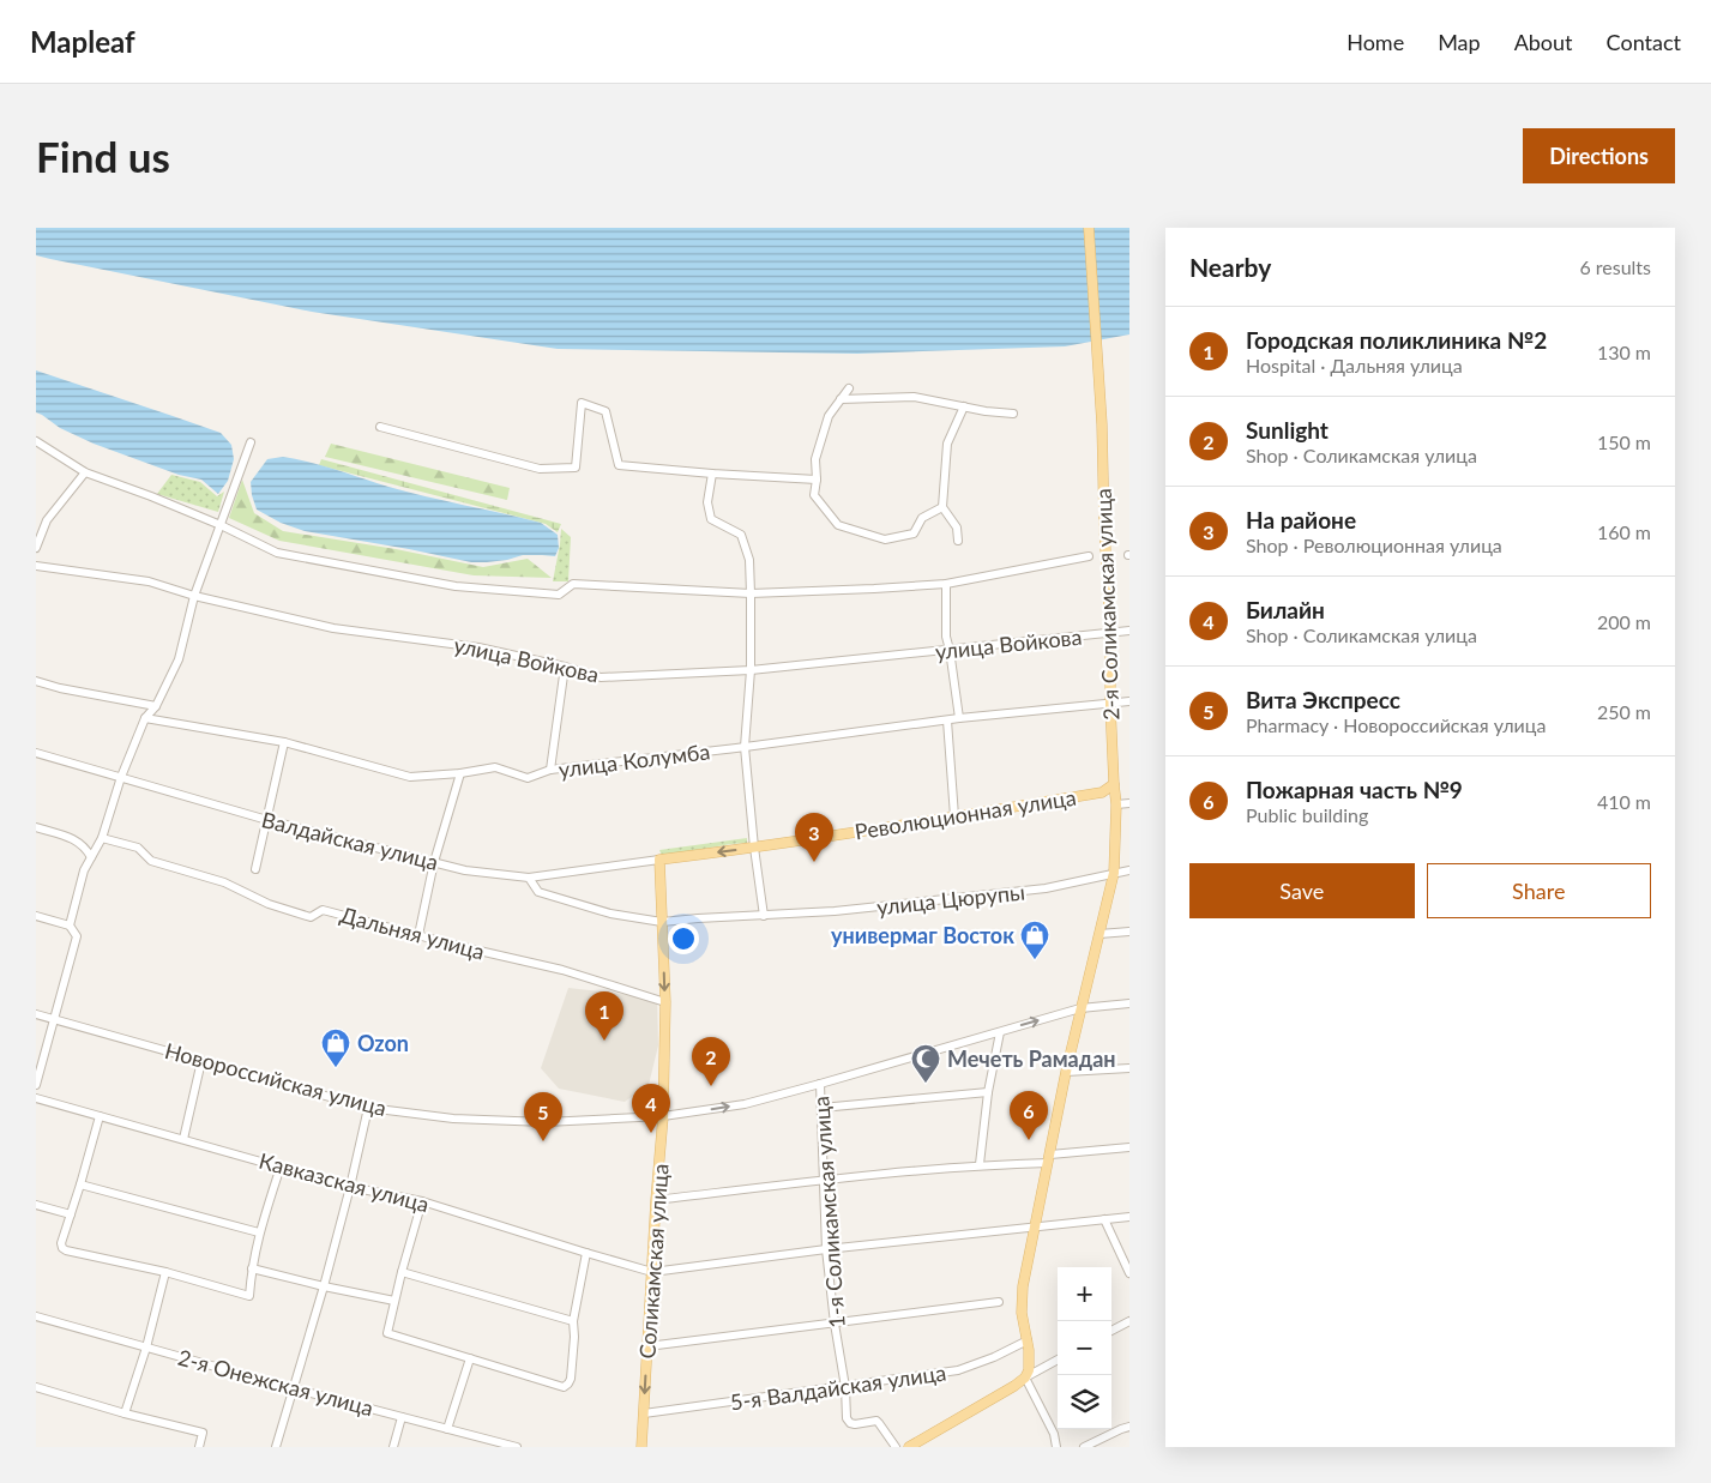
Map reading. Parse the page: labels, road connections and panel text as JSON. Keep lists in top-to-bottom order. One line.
{"streets":{"main road":["2-я Соликамская улица","Революционная улица","Соликамская улица"],"street":["улица Войкова","улица Колумба","Валдайская улица","улица Цюрупы","Дальняя улица","Новороссийская улица","Кавказская улица","1-я Соликамская улица","2-я Онежская улица","5-я Валдайская улица"]},"crossings":[["2-я Соликамская улица","улица Войкова"],["2-я Соликамская улица","улица Колумба"],["2-я Соликамская улица","Революционная улица"],["2-я Соликамская улица","улица Цюрупы"],["2-я Соликамская улица","Новороссийская улица"],["2-я Соликамская улица","5-я Валдайская улица"],["Революционная улица","Валдайская улица"],["Революционная улица","Соликамская улица"],["улица Цюрупы","Соликамская улица"],["Дальняя улица","Соликамская улица"],["Новороссийская улица","1-я Соликамская улица"],["Новороссийская улица","Соликамская улица"],["Кавказская улица","Соликамская улица"],["1-я Соликамская улица","5-я Валдайская улица"],["Соликамская улица","5-я Валдайская улица"]],"places":{"shop":["универмаг Восток","Ozon"],"mosque":["Мечеть Рамадан"]},"page":{"header":"Mapleaf","nav":["Home","Map","About","Contact"],"buttons":["Directions",["Save","Share"]],"title":"Find us","heading":["Nearby","6 results"],"list":[{"mark":"1","name":"Городская поликлиника №2","note":"Hospital · Дальняя улица","value":"130 m"},{"mark":"2","name":"Sunlight","note":"Shop · Соликамская улица","value":"150 m"},{"mark":"3","name":"На районе","note":"Shop · Революционная улица","value":"160 m"},{"mark":"4","name":"Билайн","note":"Shop · Соликамская улица","value":"200 m"},{"mark":"5","name":"Вита Экспресс","note":"Pharmacy · Новороссийская улица","value":"250 m"},{"mark":"6","name":"Пожарная часть №9","note":"Public building","value":"410 m"}],"pins":["3","1","2","4","6","5"],"map_buttons":["+","−"]}}
